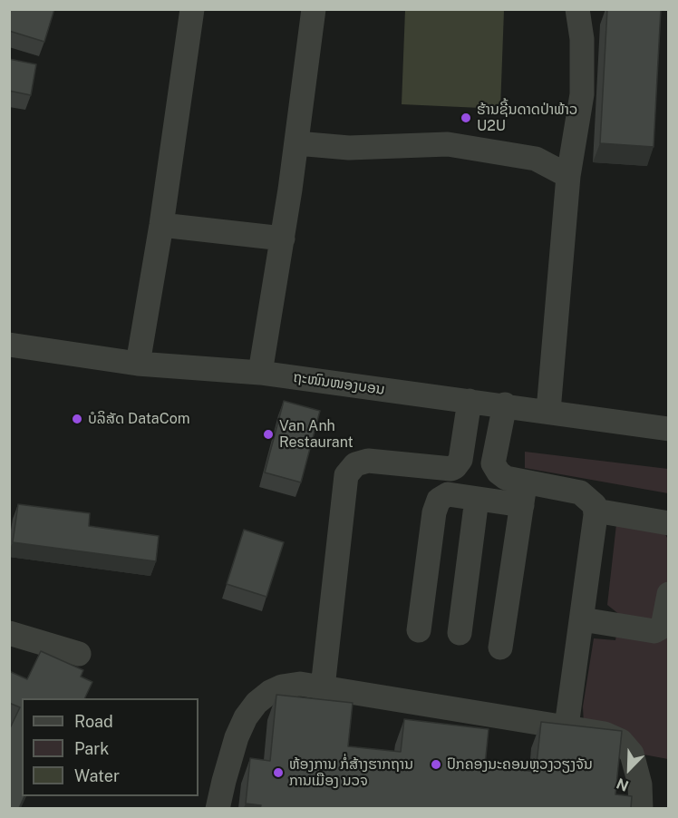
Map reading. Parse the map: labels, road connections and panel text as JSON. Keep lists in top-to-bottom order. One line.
{"streets":{"street":["ຖະໜົນໜອງບອນ"]},"places":["ຮ້ານຊີ້ນດາດປ່າພ້າວ U2U","ບໍລິສັດ DataCom","Van Anh Restaurant","ປົກຄອງນະຄອນຫຼວງວຽງຈັນ","ຫ້ອງການ ກໍ່ສ້າງຮາກຖານ ການເມືອງ ນວຈ"],"legend":["Road","Park","Water"],"north":"bottom left"}
